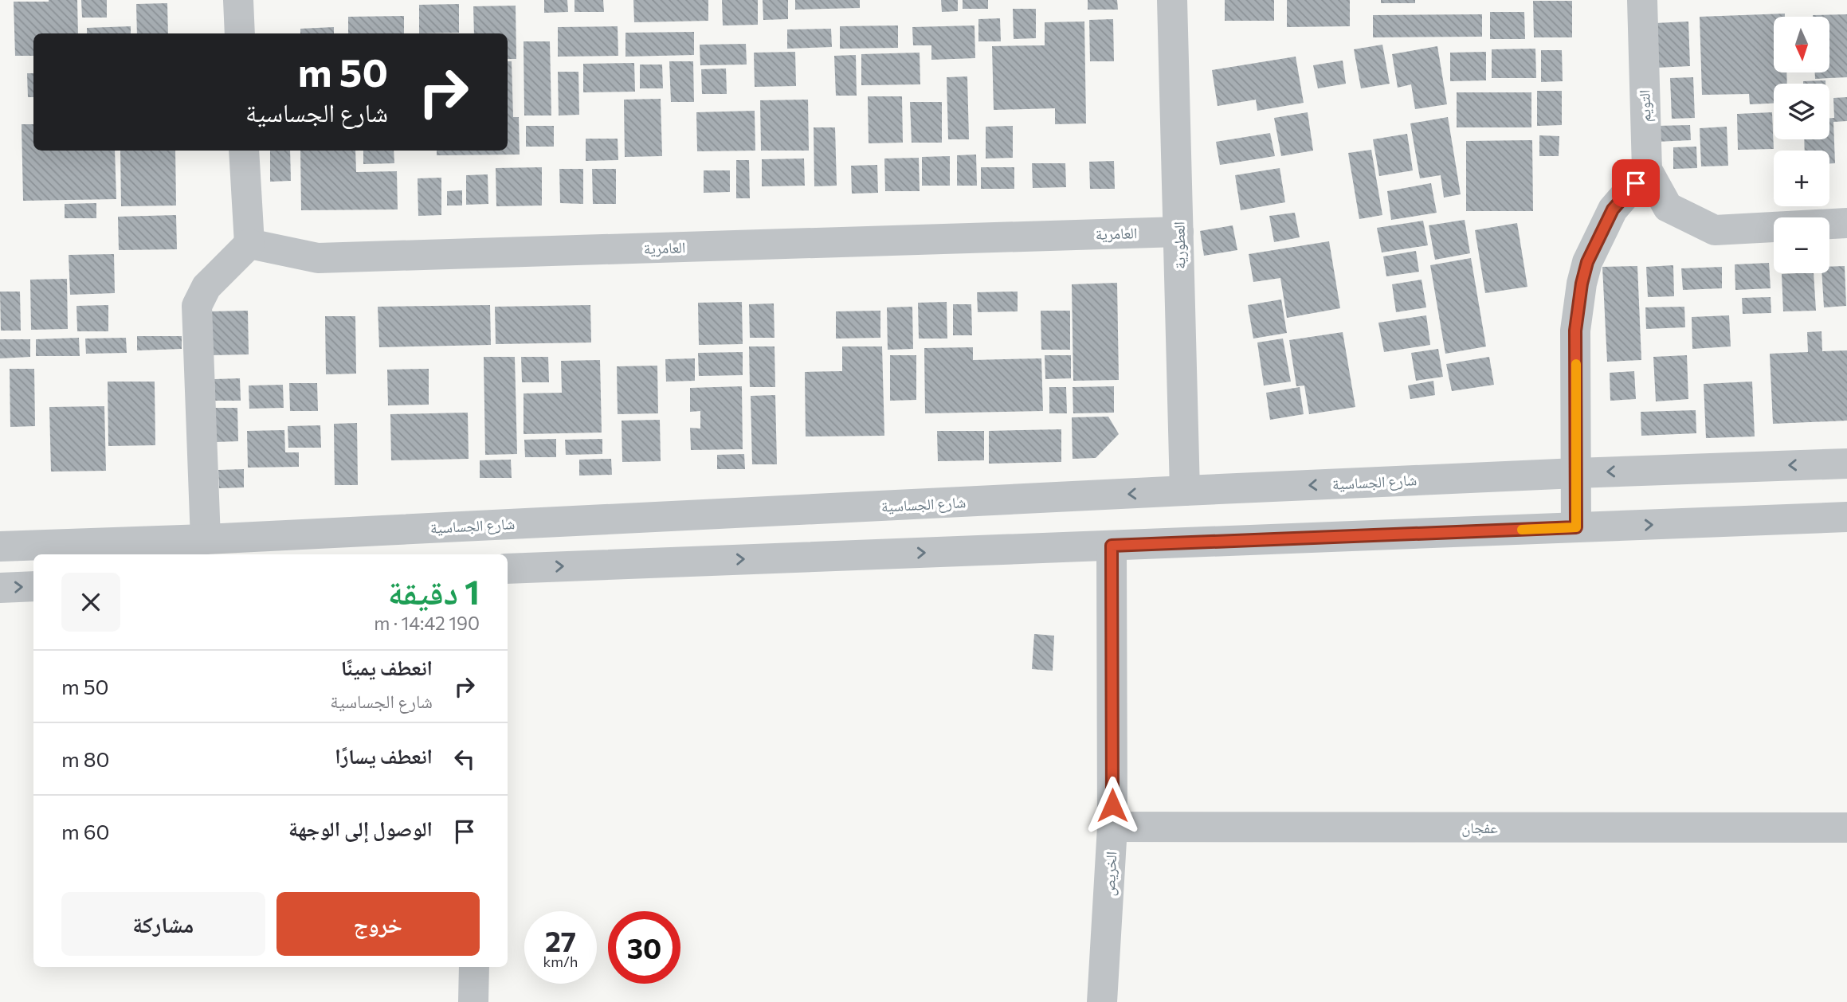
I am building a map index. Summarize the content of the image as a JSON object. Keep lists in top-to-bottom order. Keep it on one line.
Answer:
{"streets":{"street":["التويم","العامرية","العطورية","شارع الجساسية","عفجان","الخريص"]},"crossings":[["العامرية","العطورية"],["العطورية","شارع الجساسية"],["عفجان","الخريص"]],"north":"bottom","page":{"map_buttons":["+","−"],"turn":["50 m","شارع الجساسية"],"heading":["1 دقيقة","190 m · 14:42"],"list":[{"name":"انعطف يمينًا","note":"شارع الجساسية","value":"50 m"},{"name":"انعطف يسارًا","value":"80 m"},{"name":"الوصول إلى الوجهة","value":"60 m"}],"buttons":["خروج","مشاركة"],"speed":"27 km/h","limit":"30"}}
